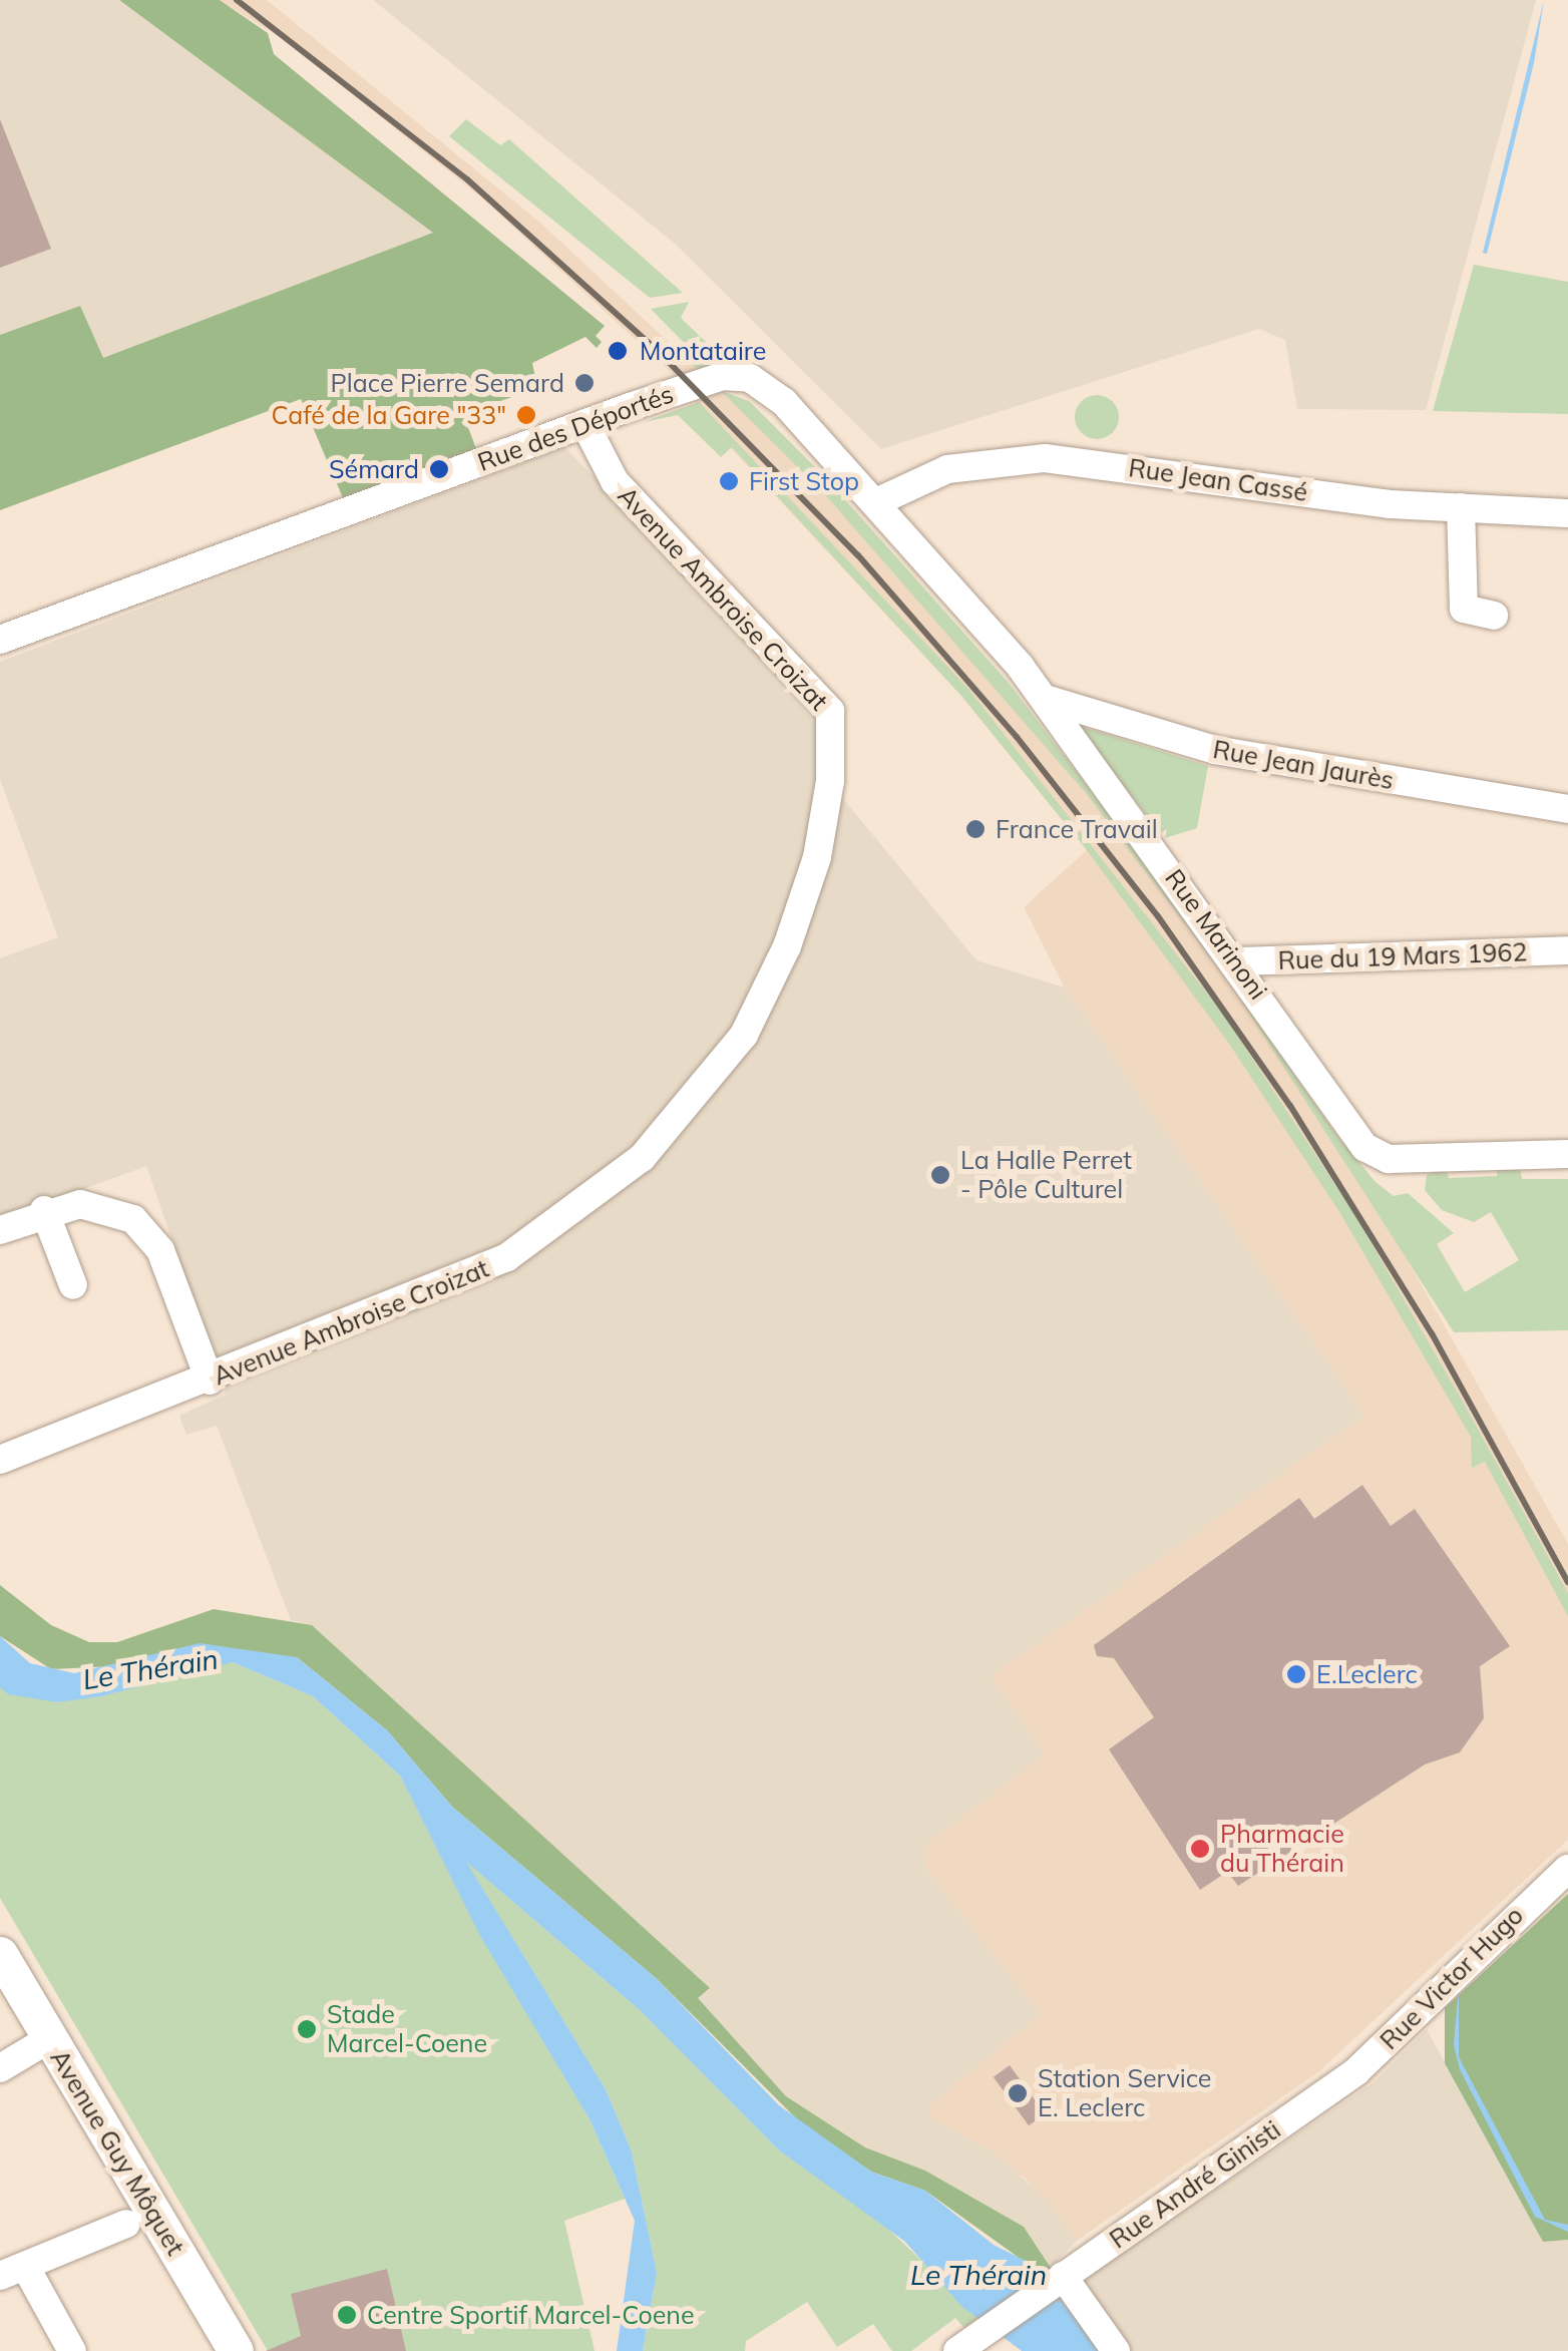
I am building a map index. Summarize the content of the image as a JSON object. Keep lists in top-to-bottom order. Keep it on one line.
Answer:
{"streets":{"main road":["Avenue Guy Môquet"],"street":["Rue des Déportés","Rue Jean Cassé","Avenue Ambroise Croizat","Rue Jean Jaurès","Rue Marinoni","Rue du 19 Mars 1962","Rue Victor Hugo","Rue André Ginisti"]},"crossings":[["Rue des Déportés","Rue Jean Cassé"],["Rue des Déportés","Avenue Ambroise Croizat"],["Rue des Déportés","Rue Jean Jaurès"],["Rue des Déportés","Rue Marinoni"],["Rue Jean Jaurès","Rue Marinoni"],["Rue Marinoni","Rue du 19 Mars 1962"],["Rue Victor Hugo","Rue André Ginisti"]],"water":["Le Thérain"],"places":["Montataire","Place Pierre Semard","Café de la Gare \"33\"","Sémard","First Stop","France Travail","La Halle Perret - Pôle Culturel","E.Leclerc","Pharmacie du Thérain","Stade Marcel-Coene","Station Service E. Leclerc","Centre Sportif Marcel-Coene"]}
